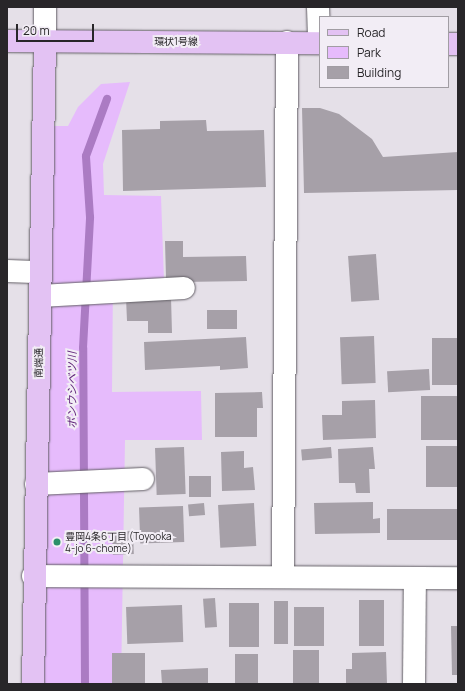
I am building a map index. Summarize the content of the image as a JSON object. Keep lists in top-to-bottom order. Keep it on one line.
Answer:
{"streets":{"main road":["環状1号線","南端通"]},"crossings":[["環状1号線","南端通"]],"water":["ポンウシベツ川"],"places":["豊岡4条6丁目 (Toyooka 4-jo 6-chome)"],"legend":["Road","Park","Building"],"scale_bar":"20 m"}
